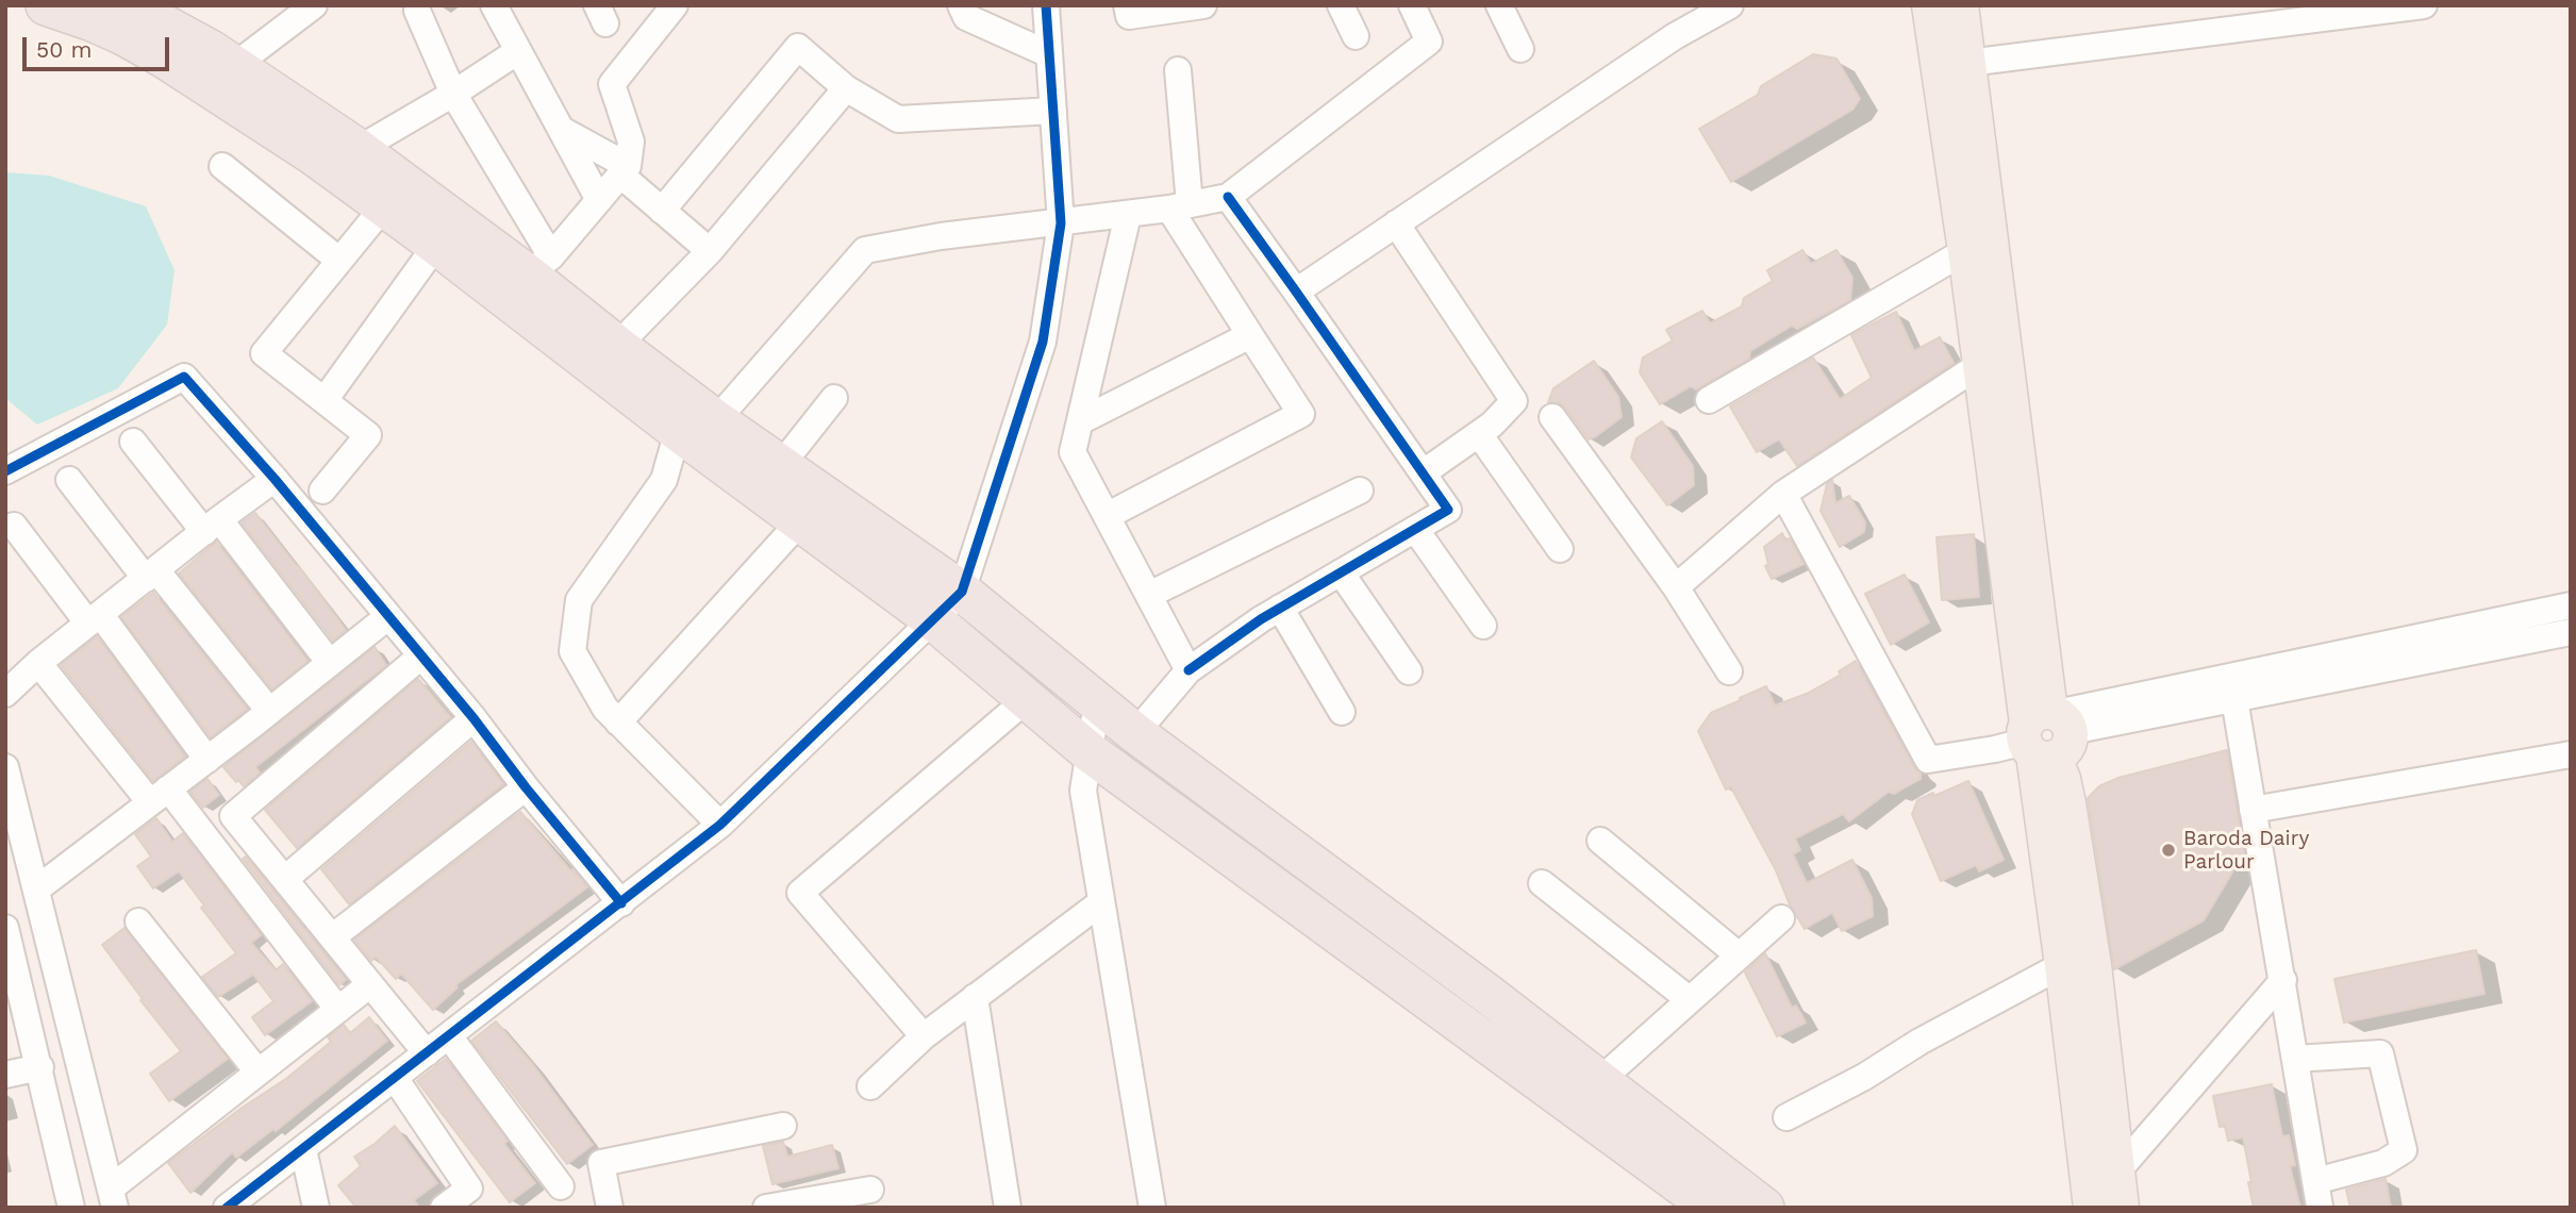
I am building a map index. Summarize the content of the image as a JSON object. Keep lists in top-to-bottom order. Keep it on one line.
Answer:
{"places":["Baroda Dairy Parlour"],"scale_bar":"50 m"}
